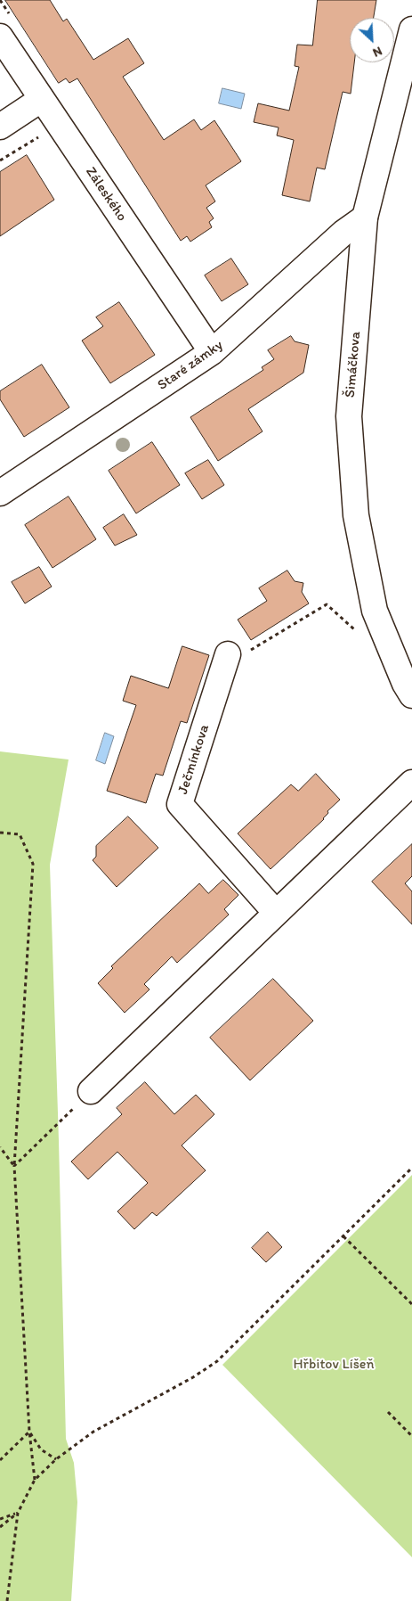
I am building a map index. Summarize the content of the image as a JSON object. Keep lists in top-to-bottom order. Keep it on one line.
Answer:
{"streets":{"street":["Záleského","Šimáčkova","Staré zámky","Ječmínkova"]},"crossings":[["Záleského","Staré zámky"],["Šimáčkova","Staré zámky"]],"parks":["Hřbitov Líšeň"],"north":"bottom right"}
